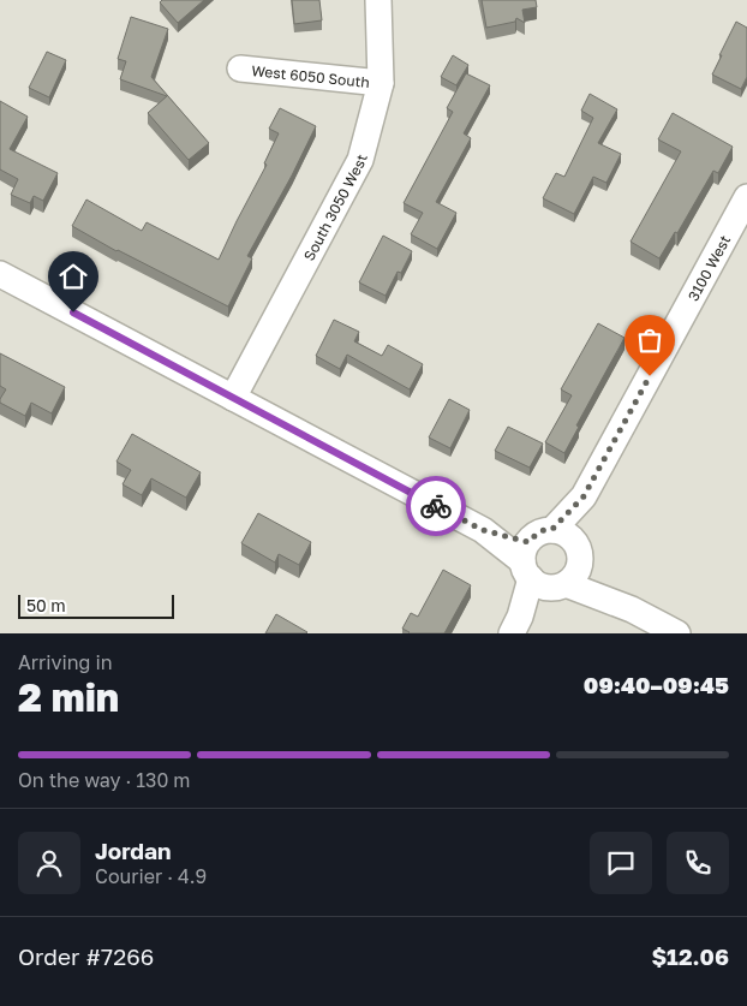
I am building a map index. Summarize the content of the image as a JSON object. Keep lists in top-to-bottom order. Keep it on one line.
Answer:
{"streets":{"street":["West 6050 South","South 3050 West","3100 West"]},"crossings":[["West 6050 South","South 3050 West"]],"scale_bar":"50 m","page":{"scale":"50 m","heading":["2 min","Arriving in","09:40–09:45"],"panel":["Jordan","Courier · 4.9","Order #7266","$12.06"],"bar":"On the way · 130 m"}}
